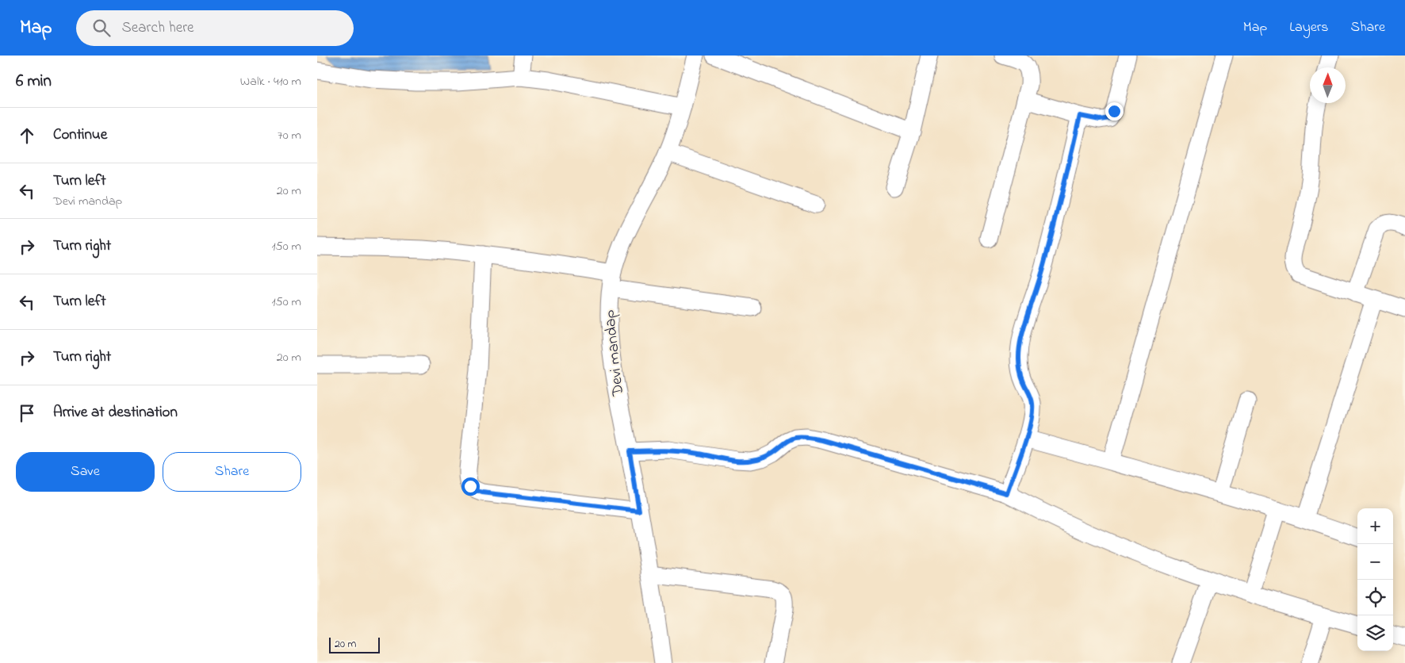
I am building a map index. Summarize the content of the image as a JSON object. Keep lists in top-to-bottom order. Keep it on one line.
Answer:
{"streets":{"street":["Devi mandap"]},"scale_bar":"20 m","north":"top","page":{"header":"Map","search":"Search here","nav":["Map","Layers","Share"],"heading":["6 min","Walk · 410 m"],"list":[["Continue","70 m"],["Turn left","Devi mandap","20 m"],["Turn right","150 m"],["Turn left","150 m"],["Turn right","20 m"],"Arrive at destination"],"buttons":["Save","Share"],"map_buttons":["+","−"],"scale":"20 m"}}
